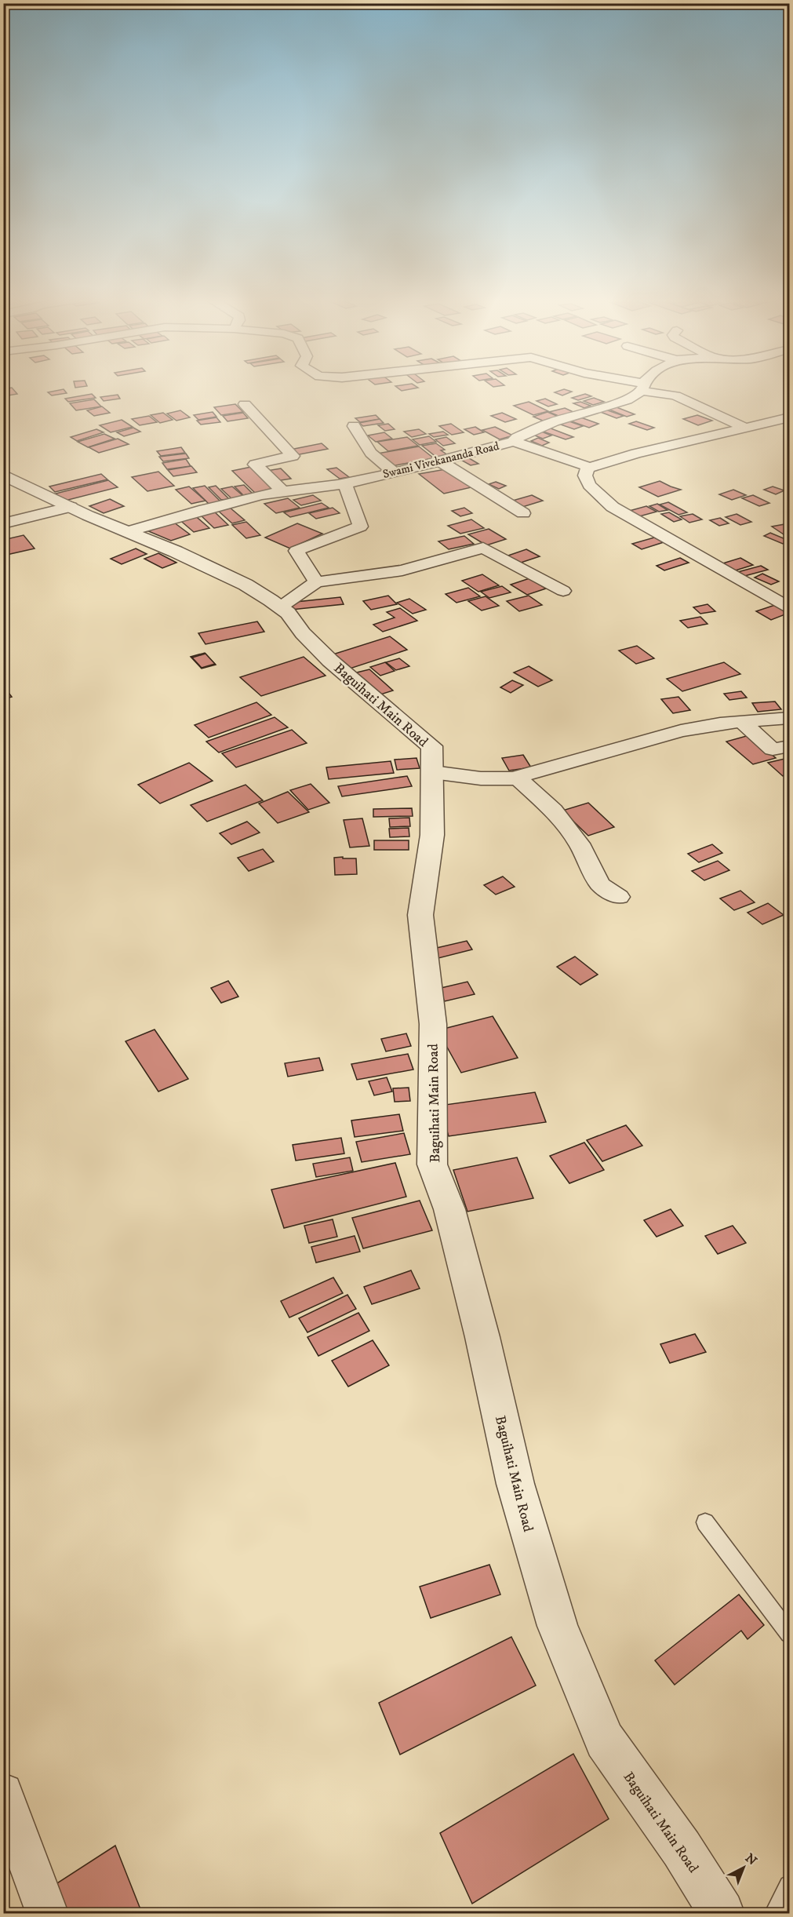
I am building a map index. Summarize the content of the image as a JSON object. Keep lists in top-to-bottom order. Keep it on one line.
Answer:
{"streets":{"street":["Swami Vivekananda Road","Baguihati Main Road"]},"crossings":[["Swami Vivekananda Road","Baguihati Main Road"]],"north":"top right"}
